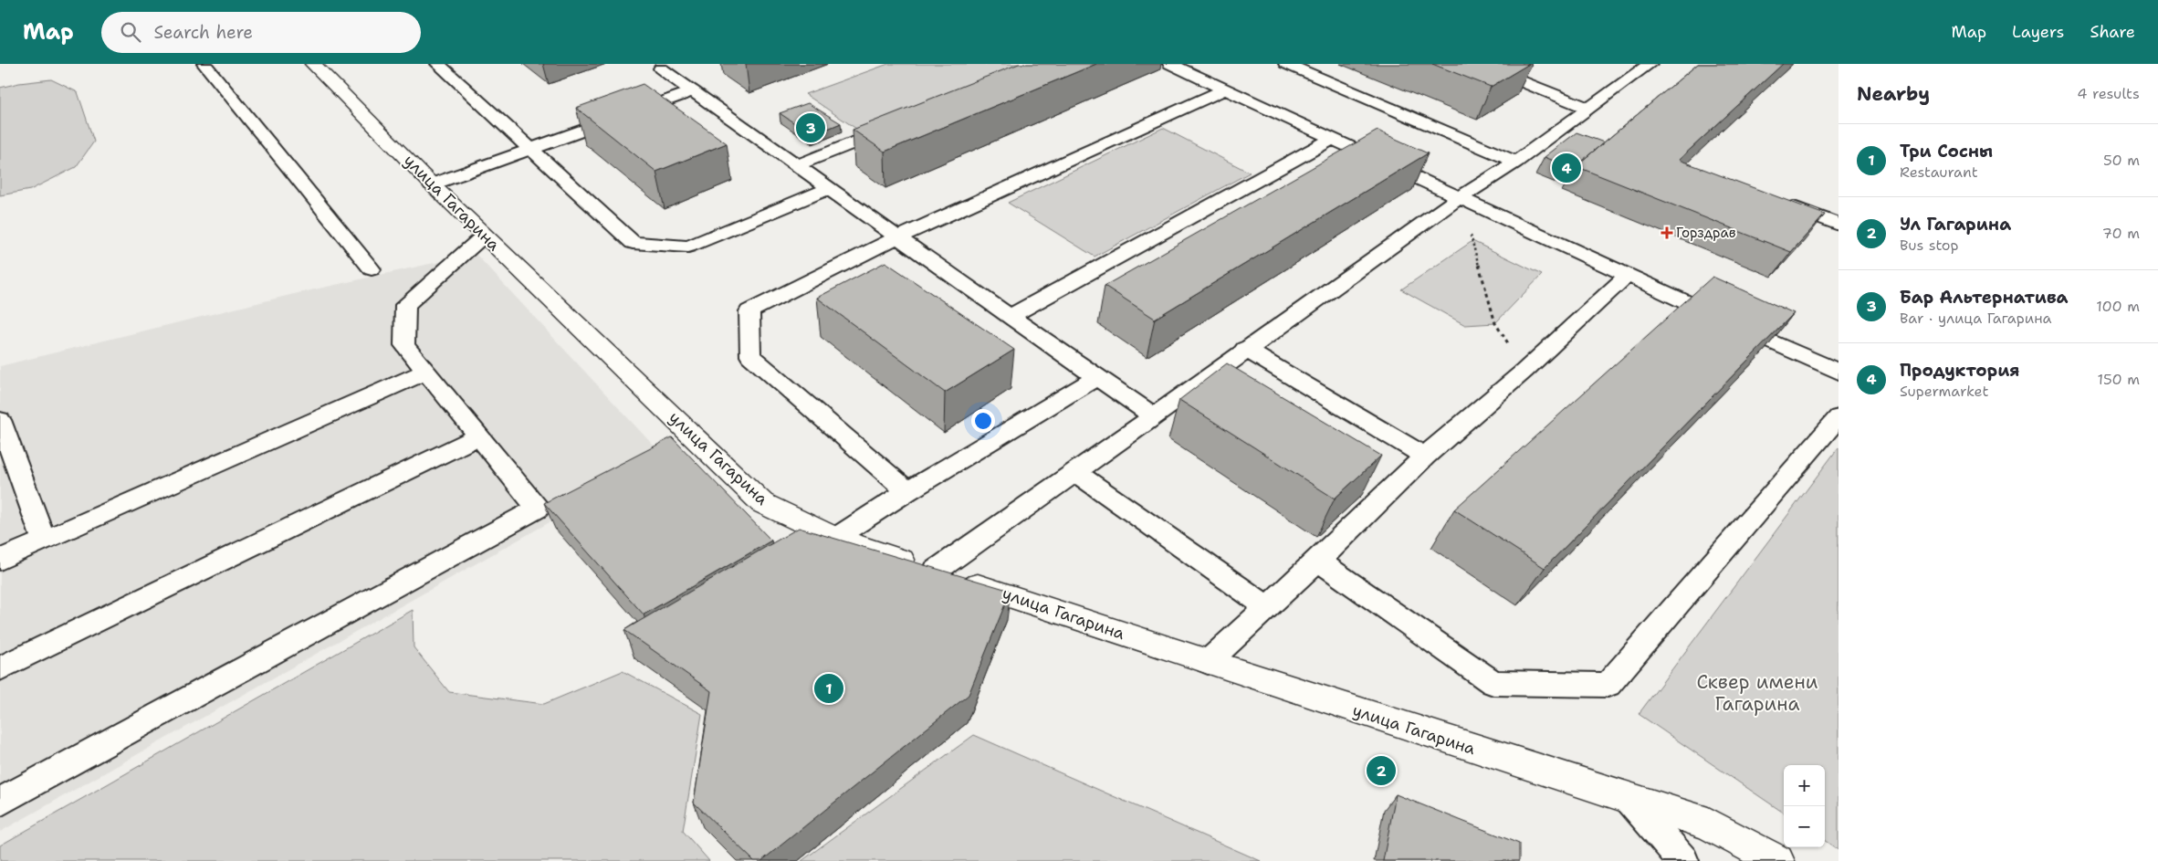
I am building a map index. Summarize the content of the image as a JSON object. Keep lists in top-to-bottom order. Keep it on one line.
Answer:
{"streets":{"street":["улица Гагарина"]},"parks":["Сквер имени Гагарина"],"places":{"health":["Горздрав"]},"page":{"header":"Map","search":"Search here","nav":["Map","Layers","Share"],"heading":["Nearby","4 results"],"pins":["3","4","1","2"],"list":[{"mark":"1","name":"Три Сосны","note":"Restaurant","value":"50 m"},{"mark":"2","name":"Ул Гагарина","note":"Bus stop","value":"70 m"},{"mark":"3","name":"Бар Альтернатива","note":"Bar · улица Гагарина","value":"100 m"},{"mark":"4","name":"Продуктория","note":"Supermarket","value":"150 m"}],"map_buttons":["+","−"]}}
